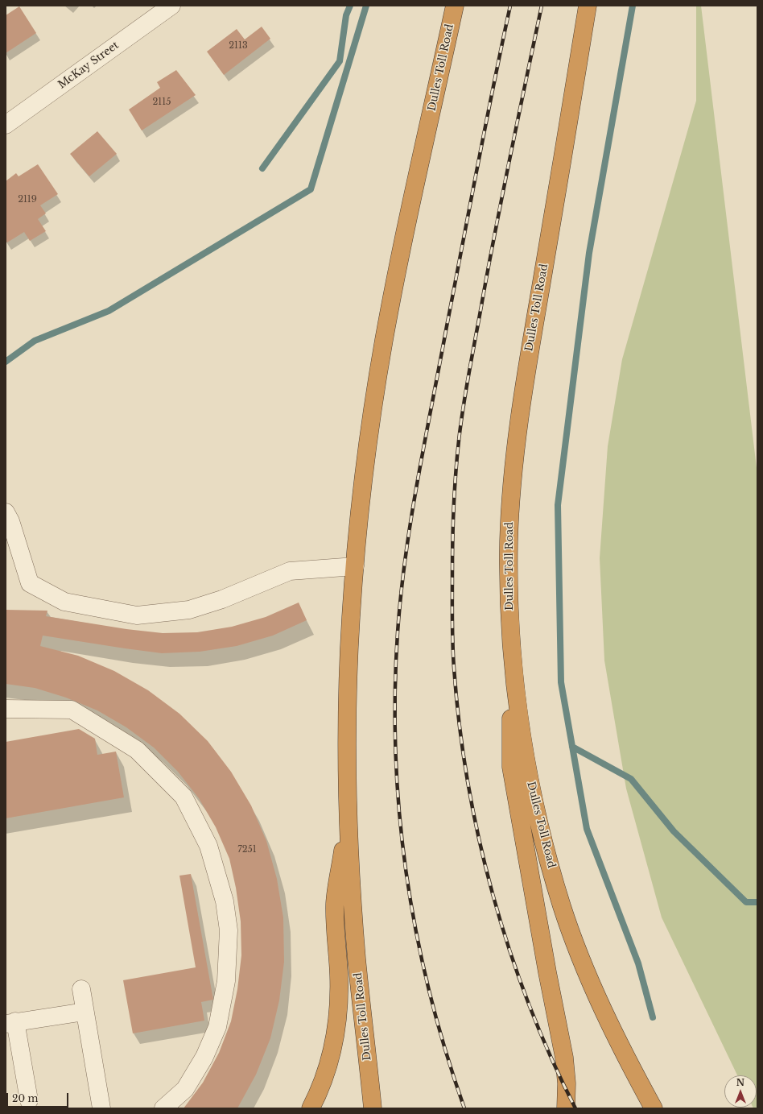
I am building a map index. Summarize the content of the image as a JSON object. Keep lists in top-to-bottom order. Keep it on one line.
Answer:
{"streets":{"highway":["Dulles Toll Road"],"street":["McKay Street"]},"house_numbers":["2113","2115","2119","7251"],"scale_bar":"20 m","north":"top"}
